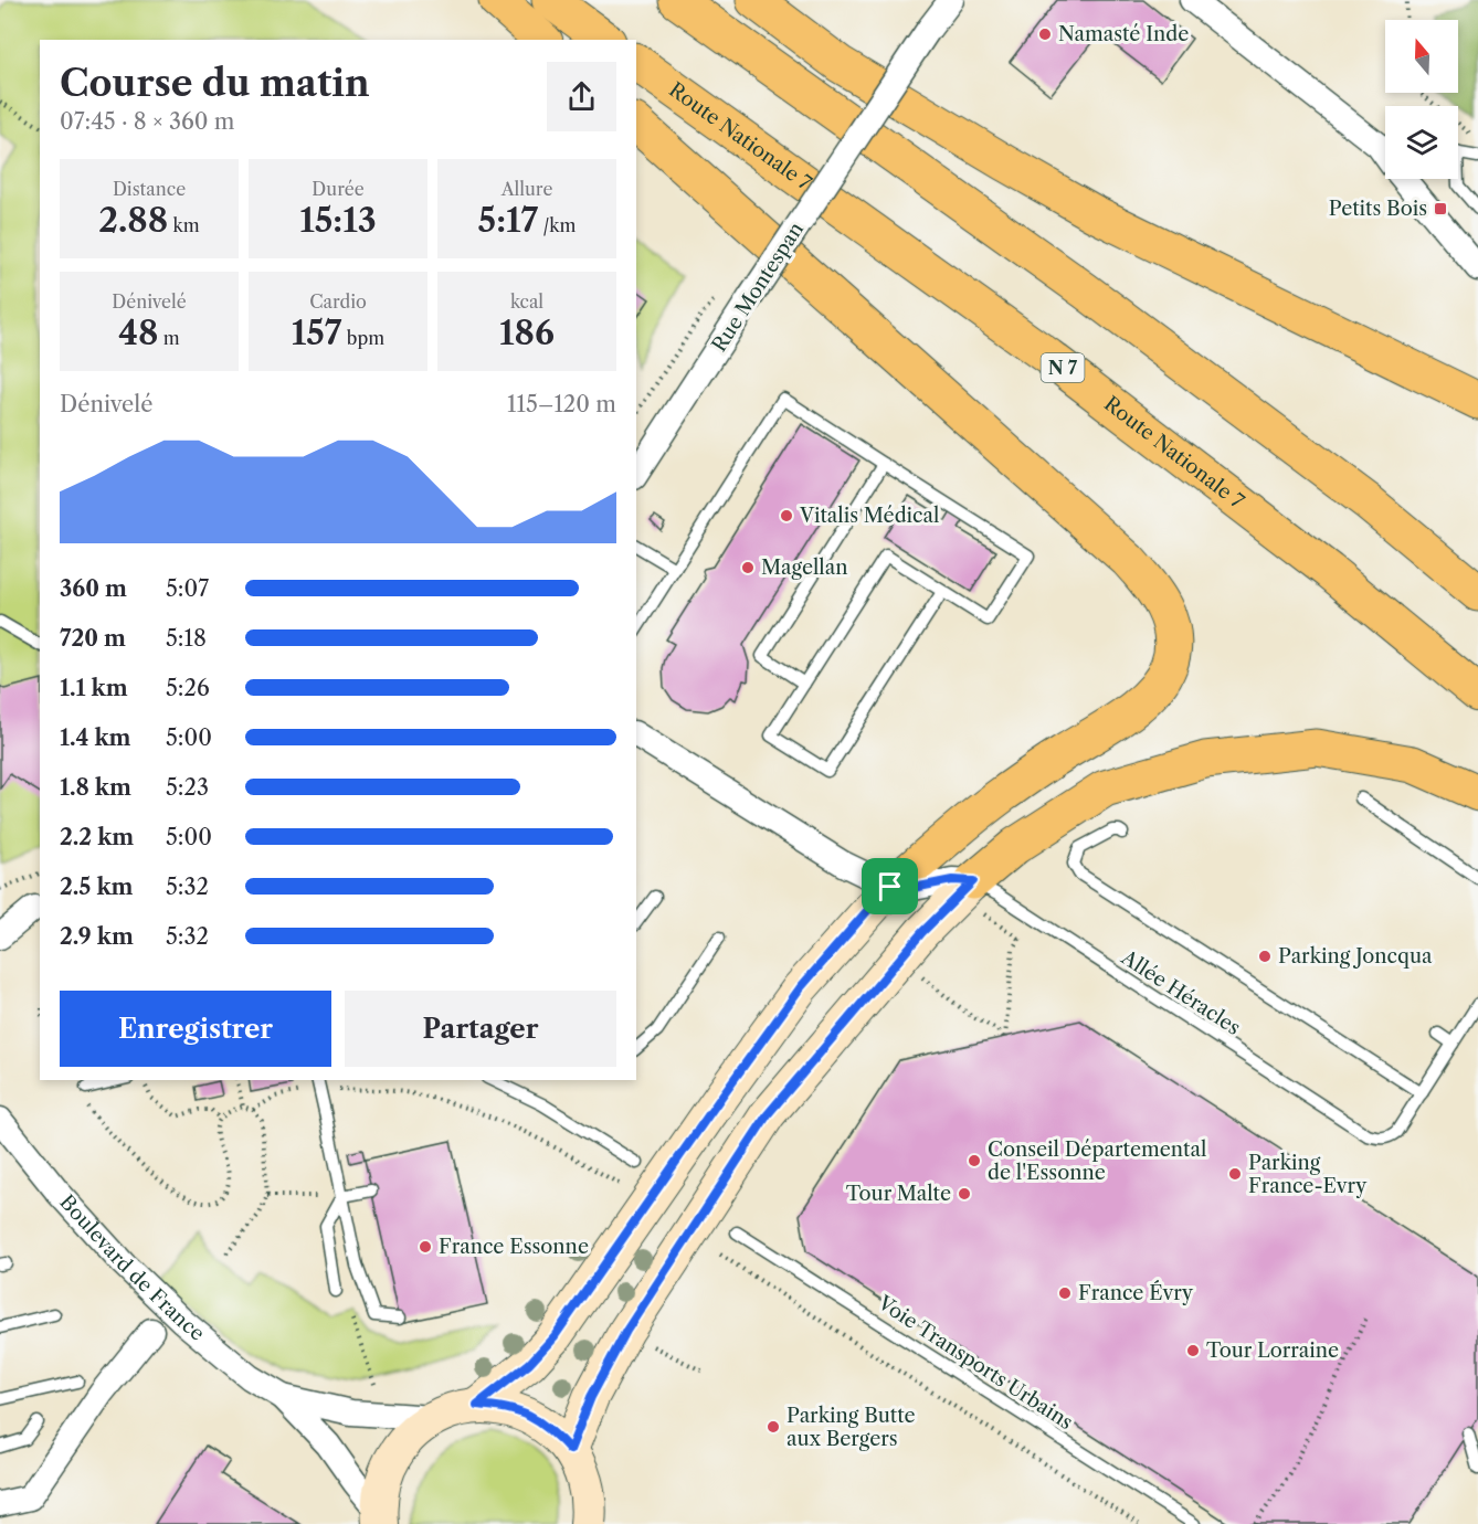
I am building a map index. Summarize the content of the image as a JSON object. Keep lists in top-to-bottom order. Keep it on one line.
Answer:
{"streets":{"main road":["Route Nationale 7","N 7"],"street":["Rue Montespan","Boulevard de France"],"lane":["Allée Héracles","Voie Transports Urbains"]},"places":{"other":["Namasté Inde","Vitalis Médical","Magellan","Parking Joncqua","Conseil Départemental de l'Essonne","Parking France-Evry","Tour Malte","France Essonne","France Évry","Tour Lorraine","Parking Butte aux Bergers"],"transit":["Petits Bois"]},"north":"top","page":{"heading":["Course du matin","07:45 · 8 × 360 m"],"stats":[["Distance","2.88 km"],["Durée","15:13"],["Allure","5:17 /km"],["Dénivelé","48 m"],["Cardio","157 bpm"],["kcal","186"]],"chart":["Dénivelé","115–120 m"],"list":[{"name":"360 m","note":"5:07"},{"name":"720 m","note":"5:18"},{"name":"1.1 km","note":"5:26"},{"name":"1.4 km","note":"5:00"},{"name":"1.8 km","note":"5:23"},{"name":"2.2 km","note":"5:00"},{"name":"2.5 km","note":"5:32"},{"name":"2.9 km","note":"5:32"}],"buttons":["Enregistrer","Partager"]}}
